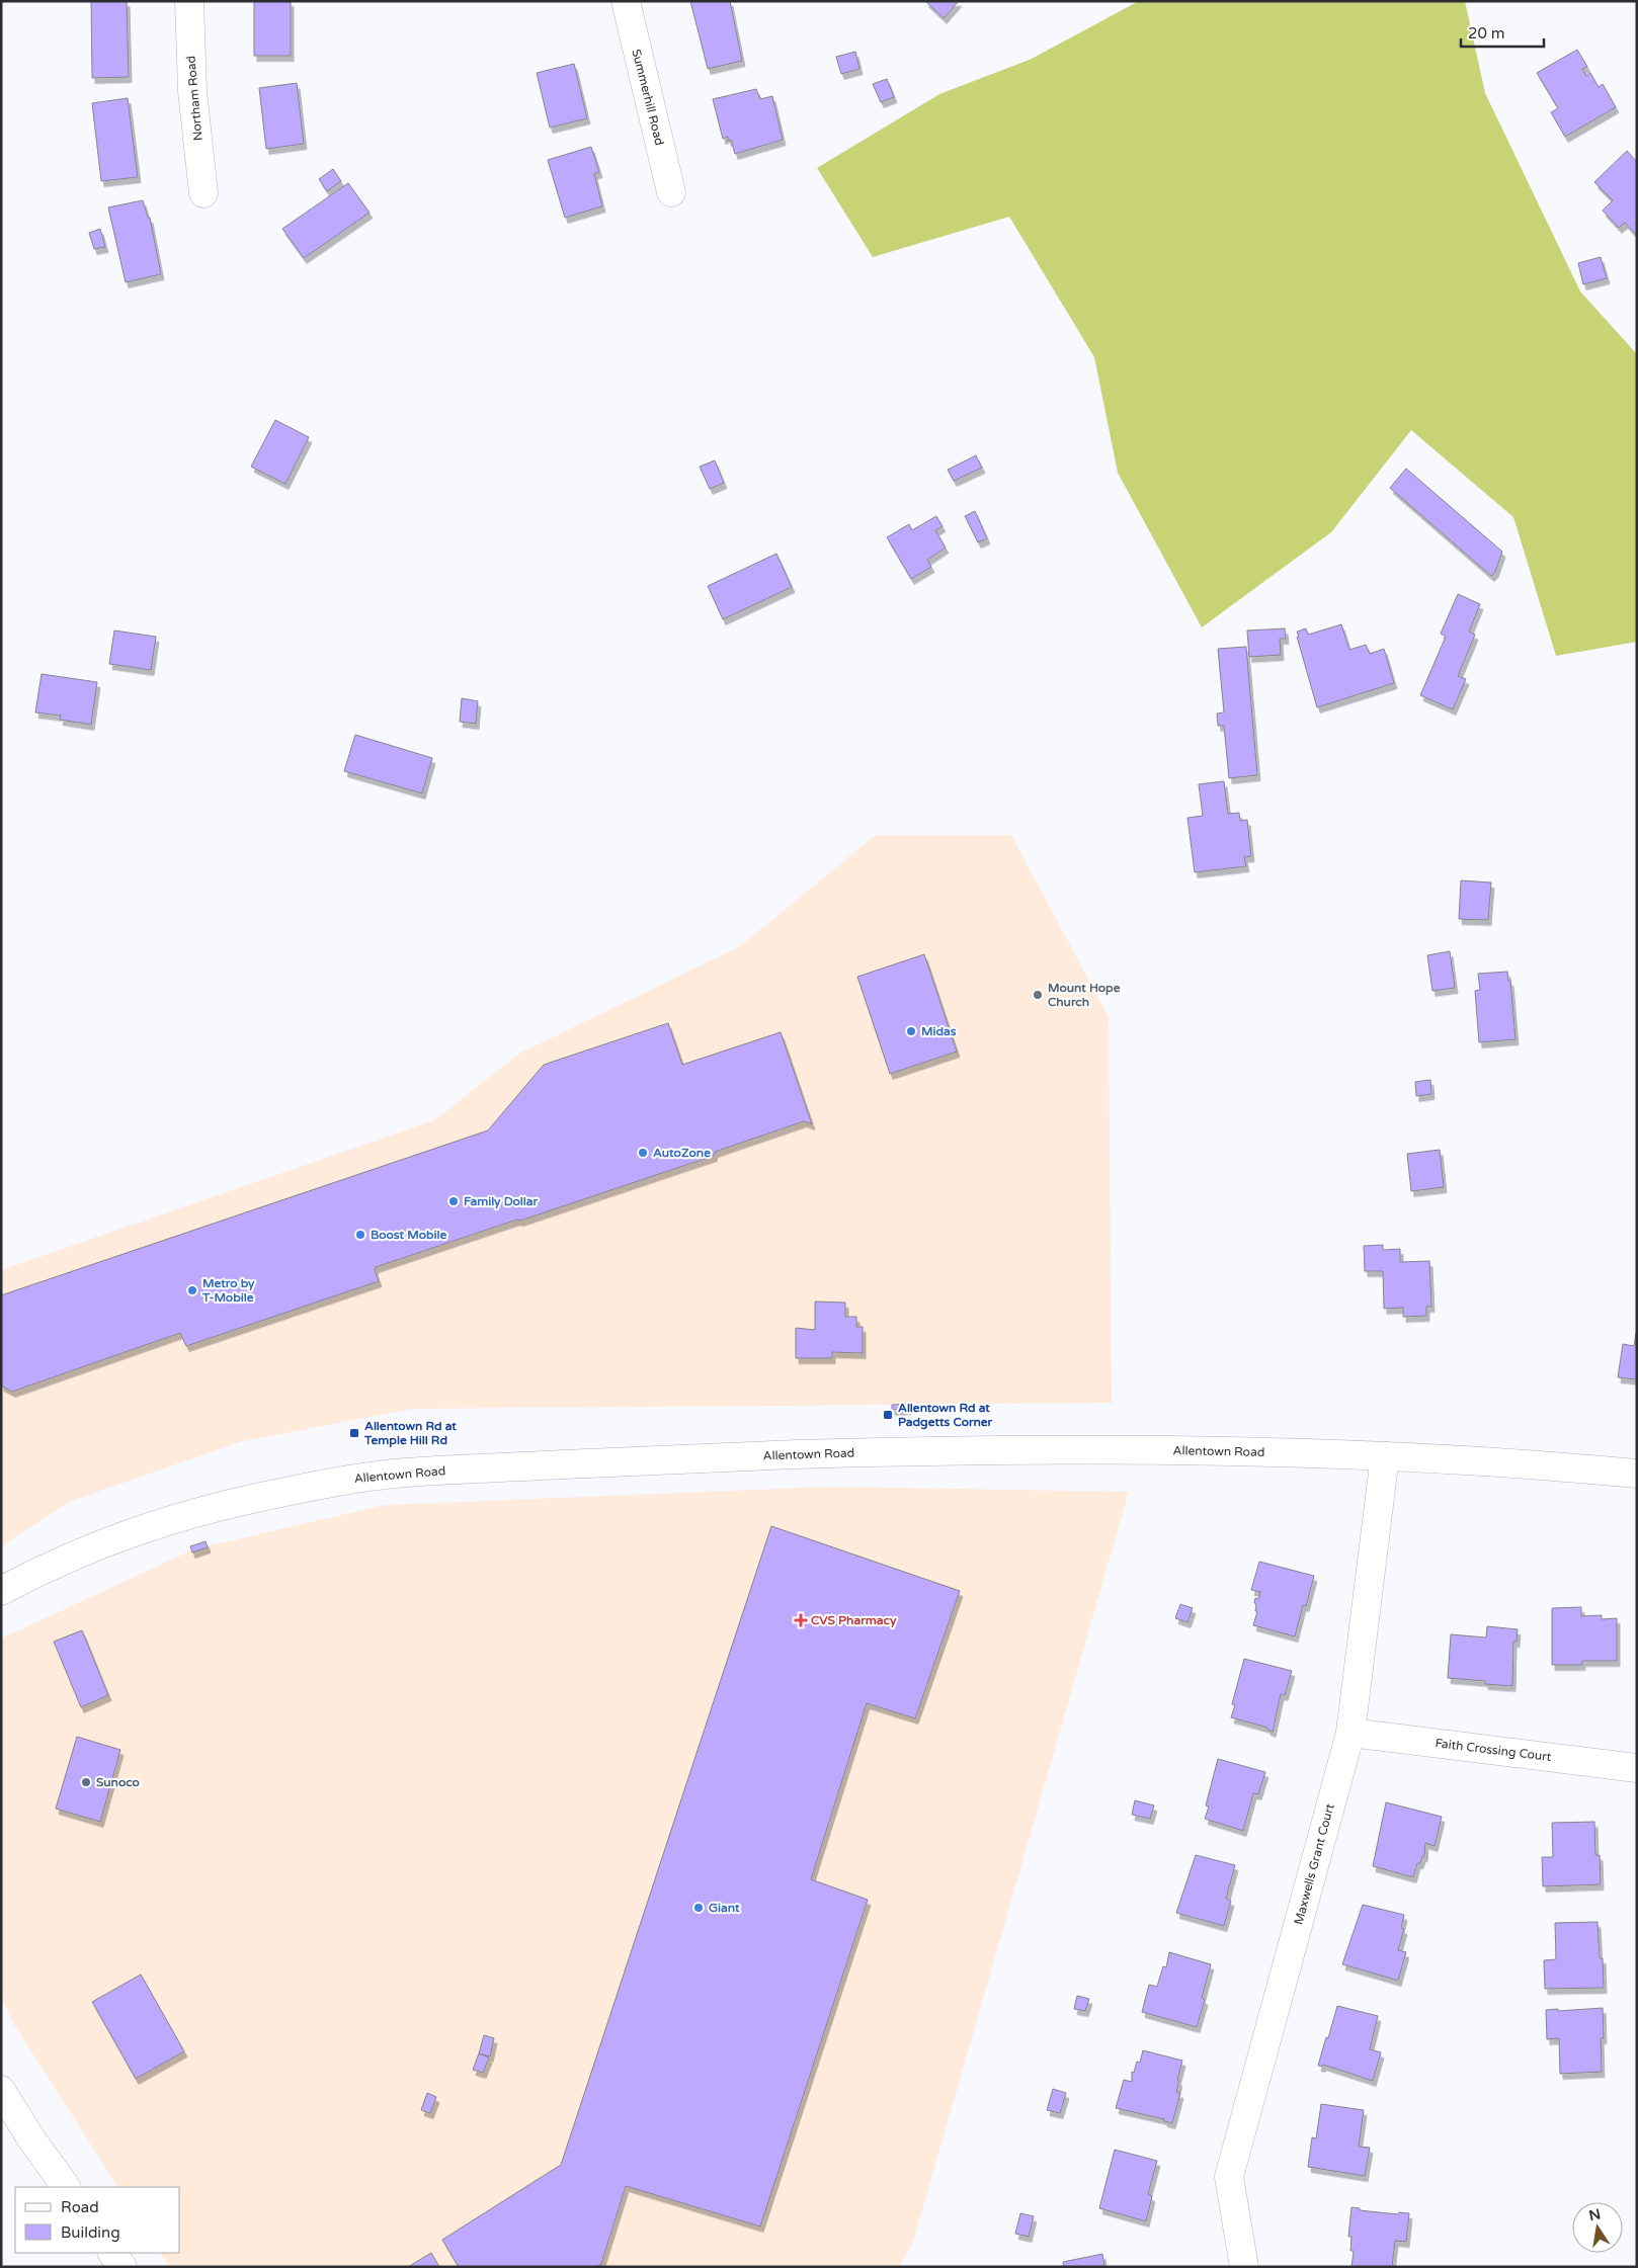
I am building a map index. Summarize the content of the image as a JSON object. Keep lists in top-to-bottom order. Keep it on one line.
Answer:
{"streets":{"main road":["Summerhill Road","Northam Road","Allentown Road","Faith Crossing Court","Maxwells Grant Court"]},"crossings":[["Allentown Road","Maxwells Grant Court"],["Faith Crossing Court","Maxwells Grant Court"]],"places":{"other":["Mount Hope Church","Midas","AutoZone","Family Dollar","Boost Mobile","Metro by T-Mobile","Sunoco","Giant"],"transit":["Allentown Rd at Padgetts Corner","Allentown Rd at Temple Hill Rd"],"health":["CVS Pharmacy"]},"legend":["Road","Building"],"scale_bar":"20 m","north":"top"}
